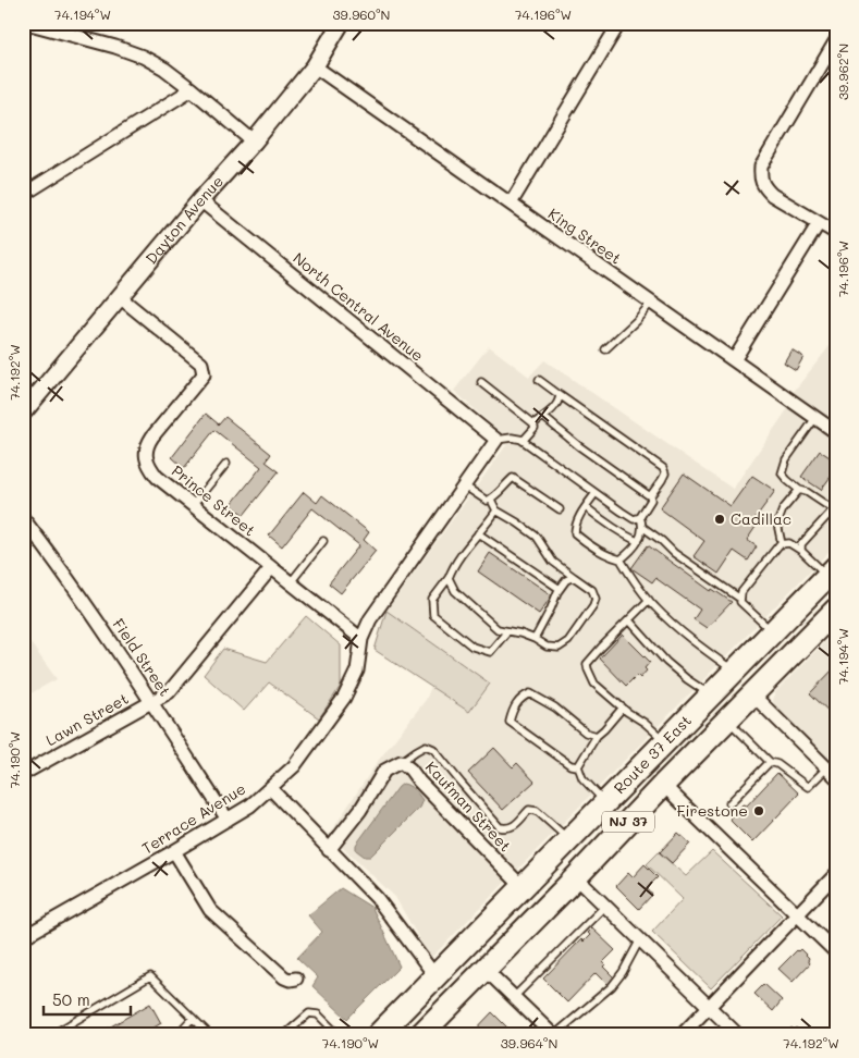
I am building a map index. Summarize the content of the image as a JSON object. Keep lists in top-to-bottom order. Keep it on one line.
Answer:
{"streets":{"highway":["Route 37 East","NJ 37"],"street":["Dayton Avenue","King Street","North Central Avenue","Prince Street","Field Street","Lawn Street","Kaufman Street","Terrace Avenue"]},"crossings":[["Dayton Avenue","King Street"],["Dayton Avenue","North Central Avenue"],["Dayton Avenue","Prince Street"],["North Central Avenue","Terrace Avenue"],["Prince Street","Lawn Street"],["Prince Street","Terrace Avenue"],["Field Street","Lawn Street"],["Field Street","Terrace Avenue"],["Route 37 East","Kaufman Street"]],"places":["Cadillac","Firestone"],"scale_bar":"50 m","coordinates":["74.194°W","39.960°N","74.196°W","39.962°N","74.192°W","74.190°W","39.964°N"]}
